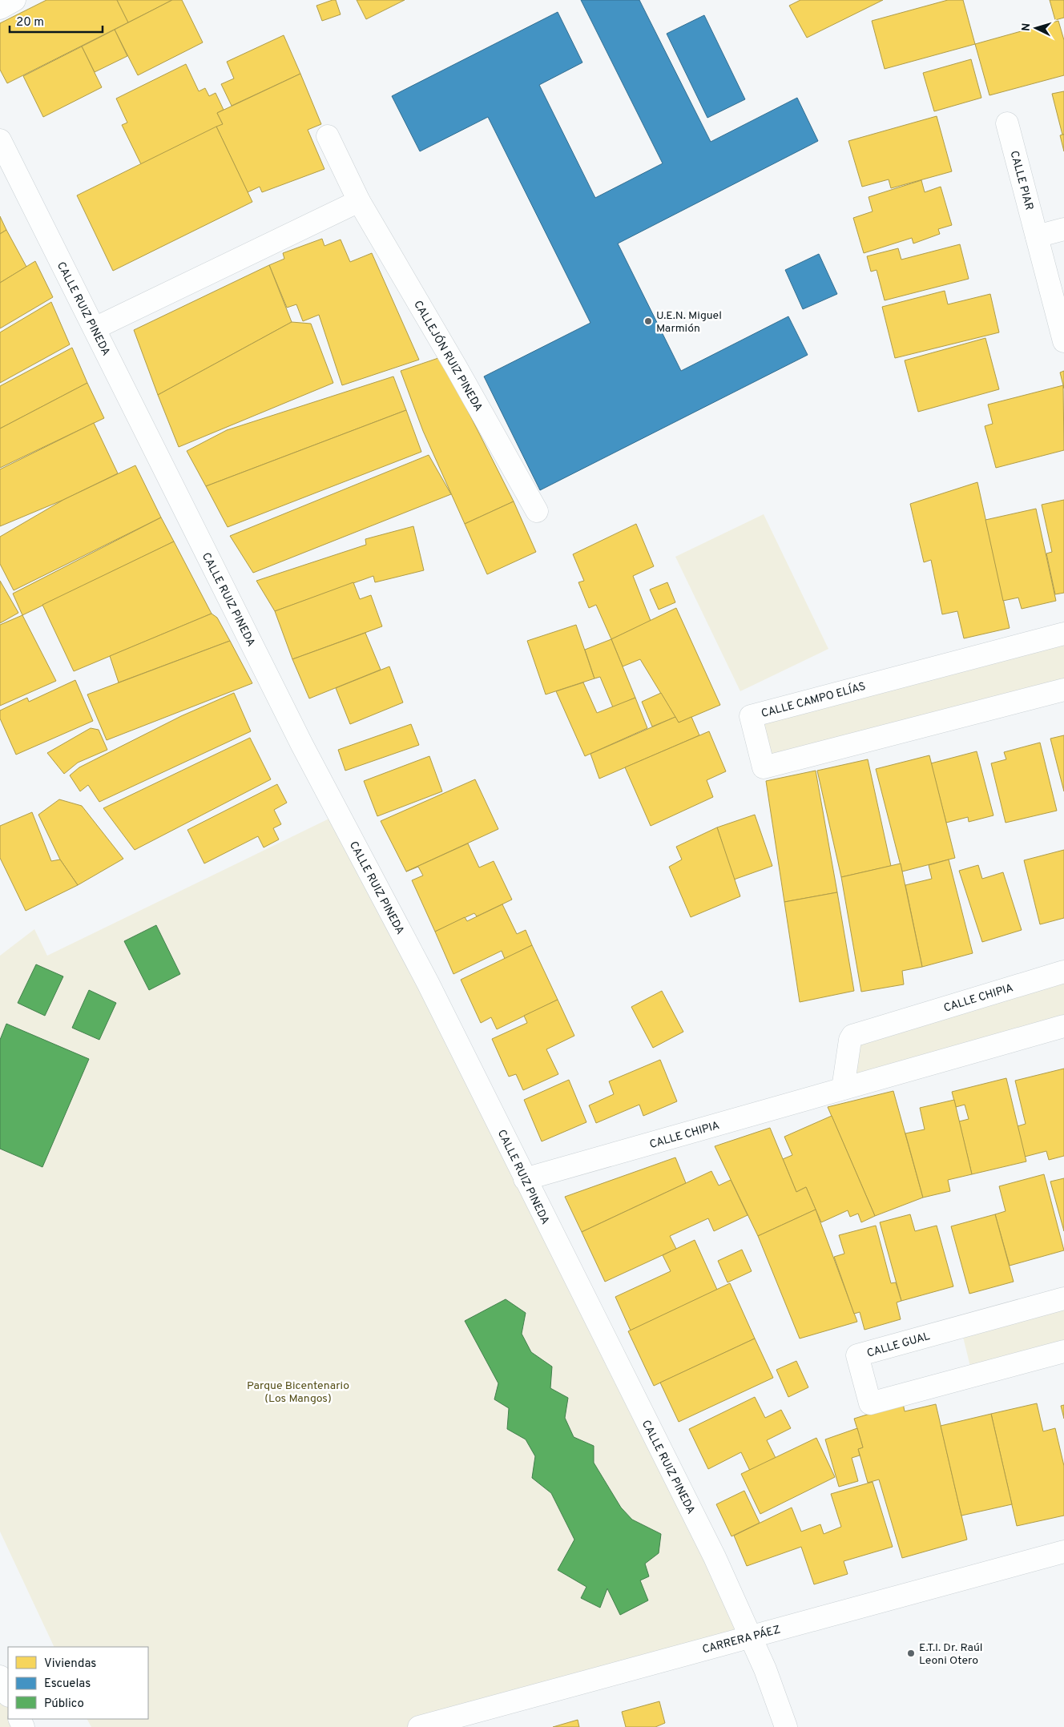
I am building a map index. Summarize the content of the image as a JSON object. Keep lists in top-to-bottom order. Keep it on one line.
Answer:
{"streets":{"street":["CALLE PIAR","CALLE RUIZ PINEDA","CALLEJÓN RUIZ PINEDA","CALLE CAMPO ELÍAS","CALLE CHIPIA","CALLE GUAL","CARRERA PÁEZ"]},"crossings":[["CALLE RUIZ PINEDA","CALLE CHIPIA"],["CALLE RUIZ PINEDA","CARRERA PÁEZ"]],"parks":["Parque Bicentenario (Los Mangos)"],"places":["U.E.N. Miguel Marmión","E.T.I. Dr. Raúl Leoni Otero"],"legend":["Viviendas","Escuelas","Público"],"scale_bar":"20 m","north":"left"}
